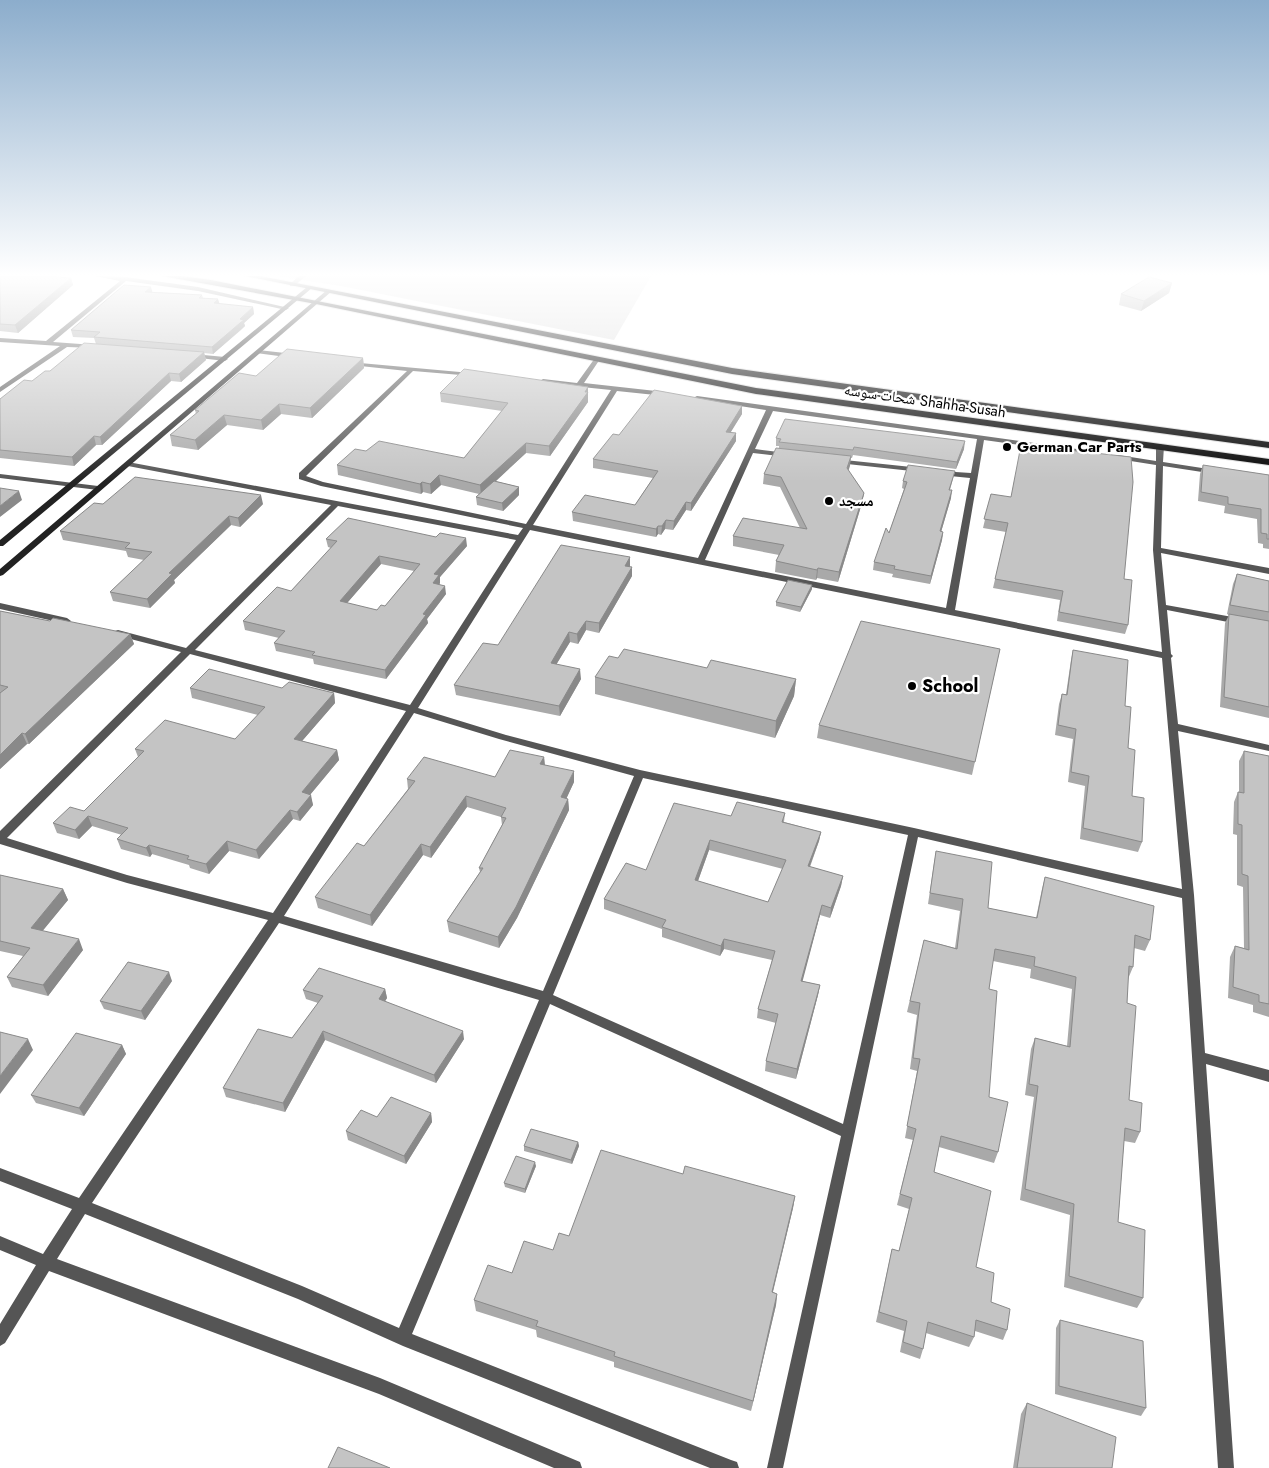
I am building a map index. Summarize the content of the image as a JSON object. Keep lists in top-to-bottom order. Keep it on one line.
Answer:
{"streets":{"main road":["شحات-سوسه Shahha-Susah"]},"places":["German Car Parts","مسجد","School"]}
